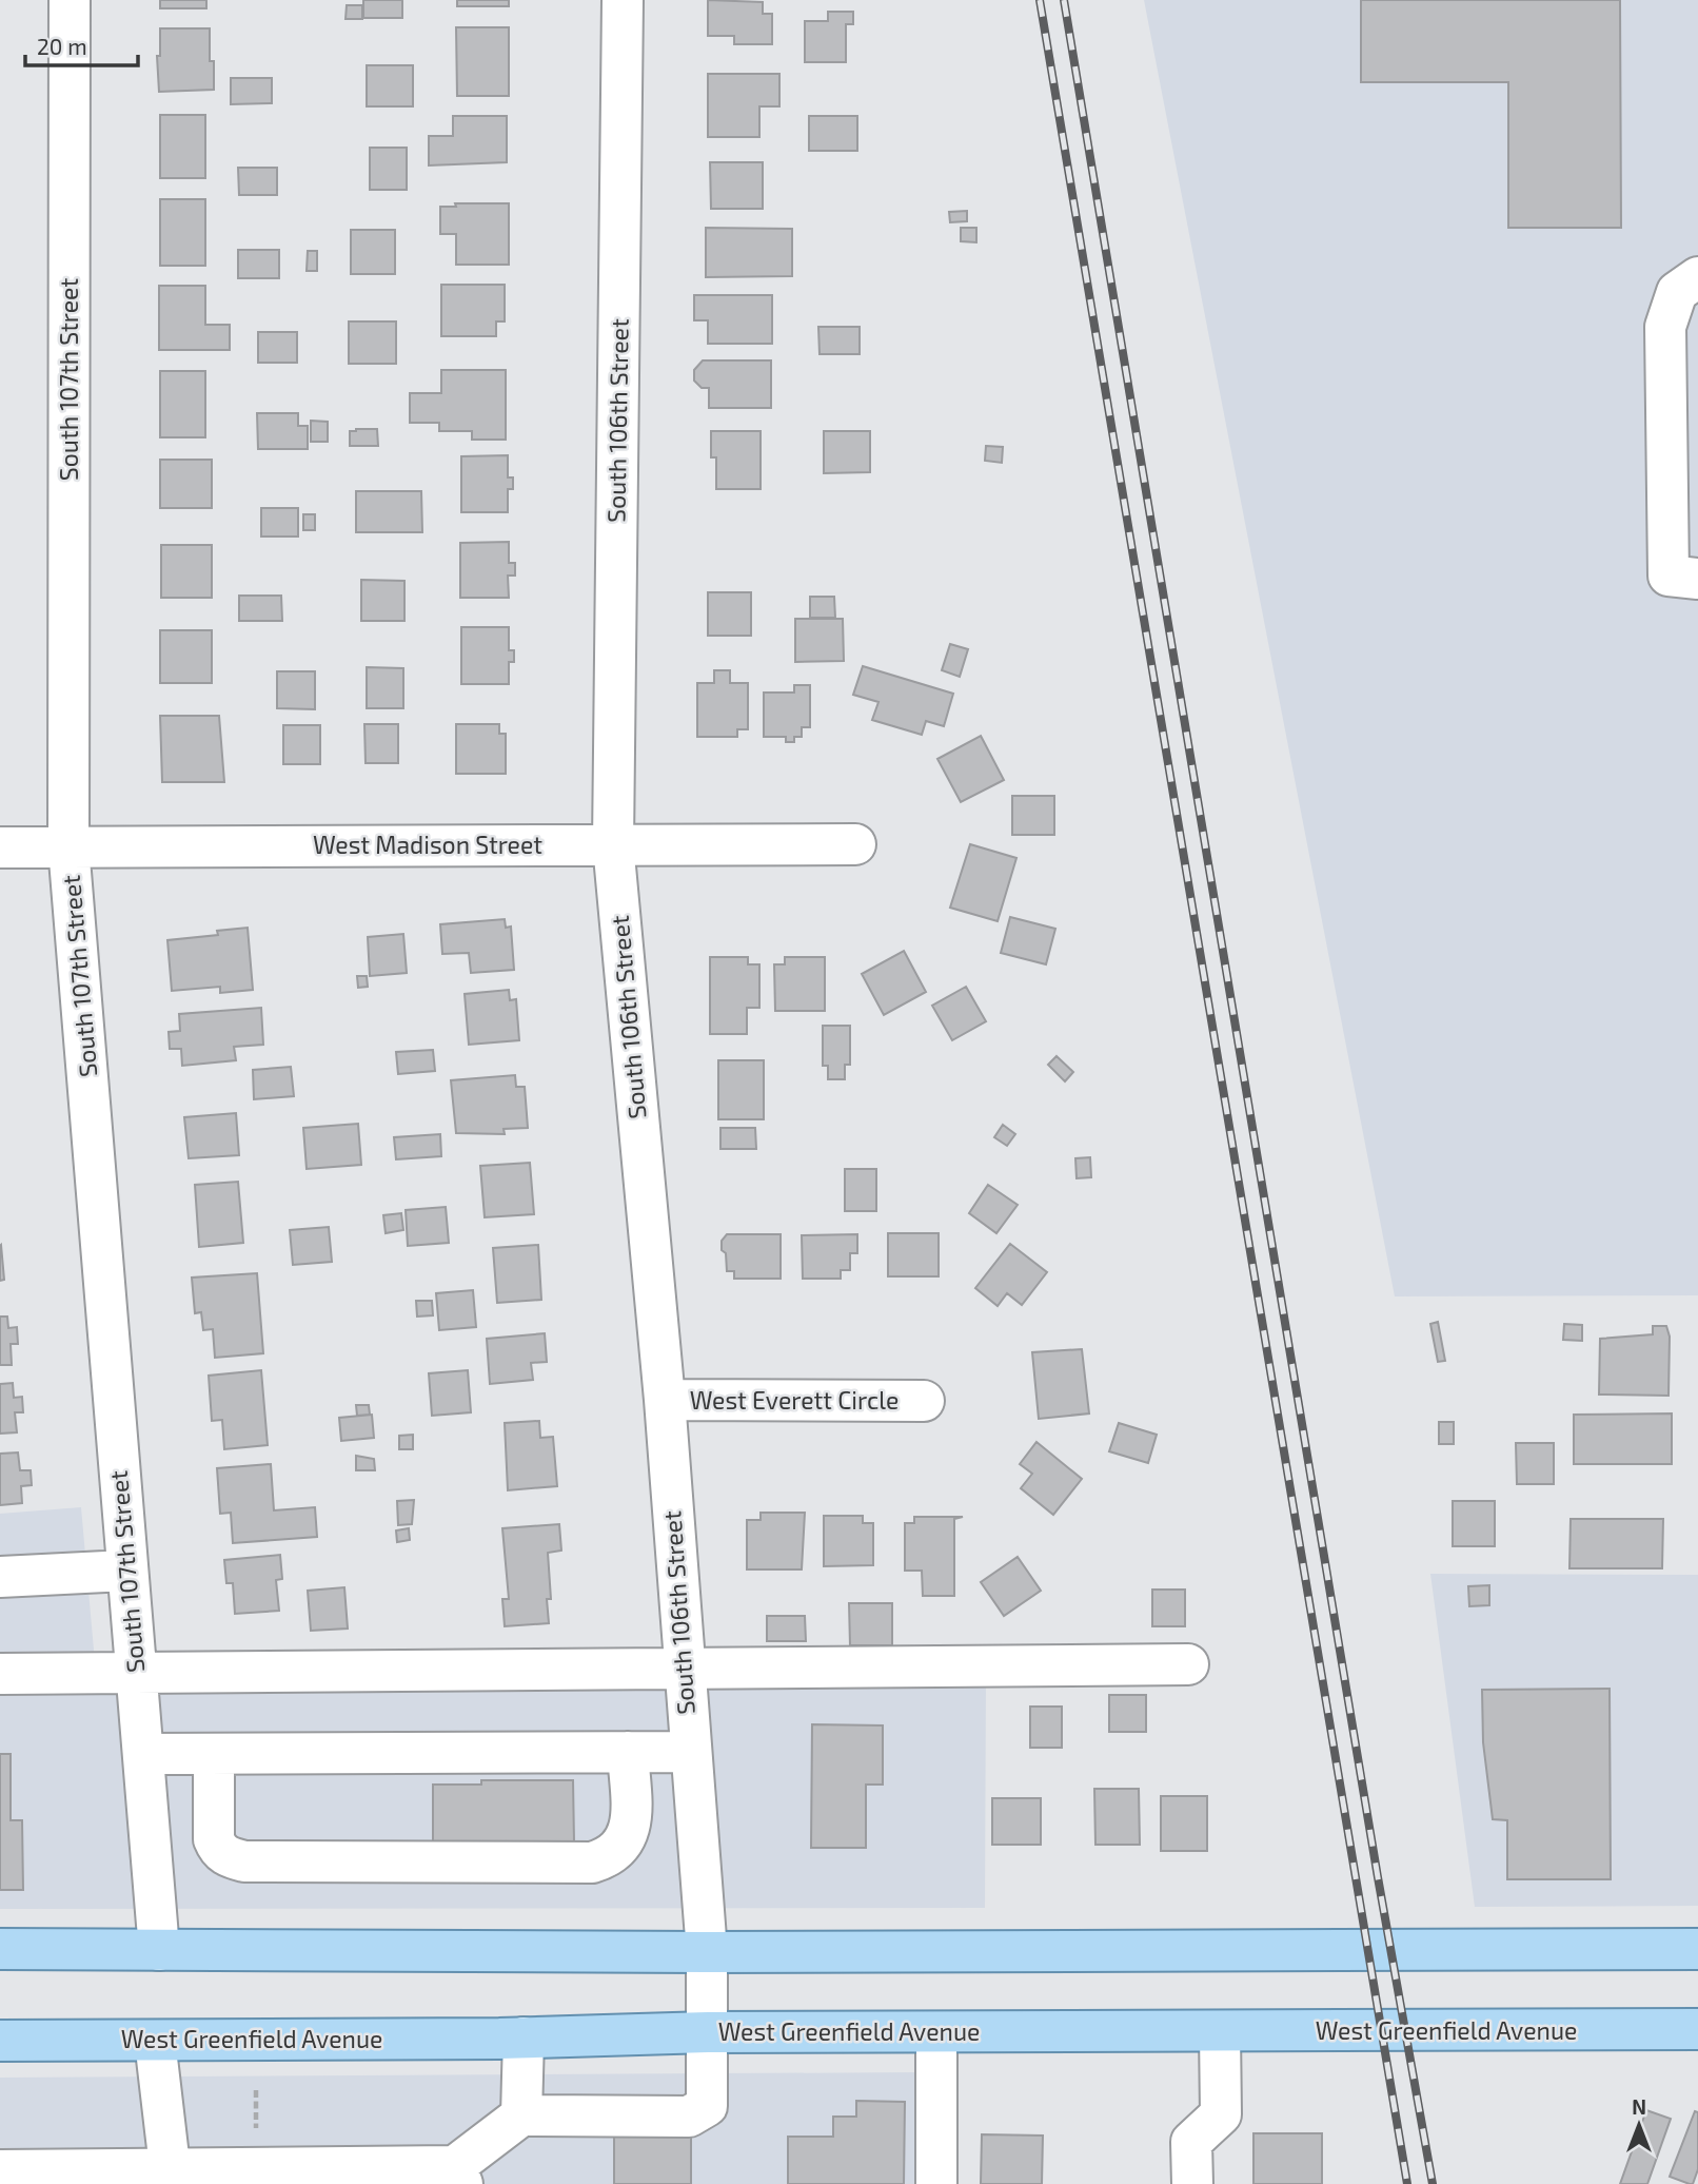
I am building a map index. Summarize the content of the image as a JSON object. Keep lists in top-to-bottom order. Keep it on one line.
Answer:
{"streets":{"main road":["West Greenfield Avenue"],"street":["South 107th Street","South 106th Street","West Madison Street","West Everett Circle"]},"crossings":[["South 107th Street","West Madison Street"],["South 106th Street","West Madison Street"],["South 106th Street","West Everett Circle"],["South 106th Street","West Greenfield Avenue"]],"scale_bar":"20 m","north":"top"}
